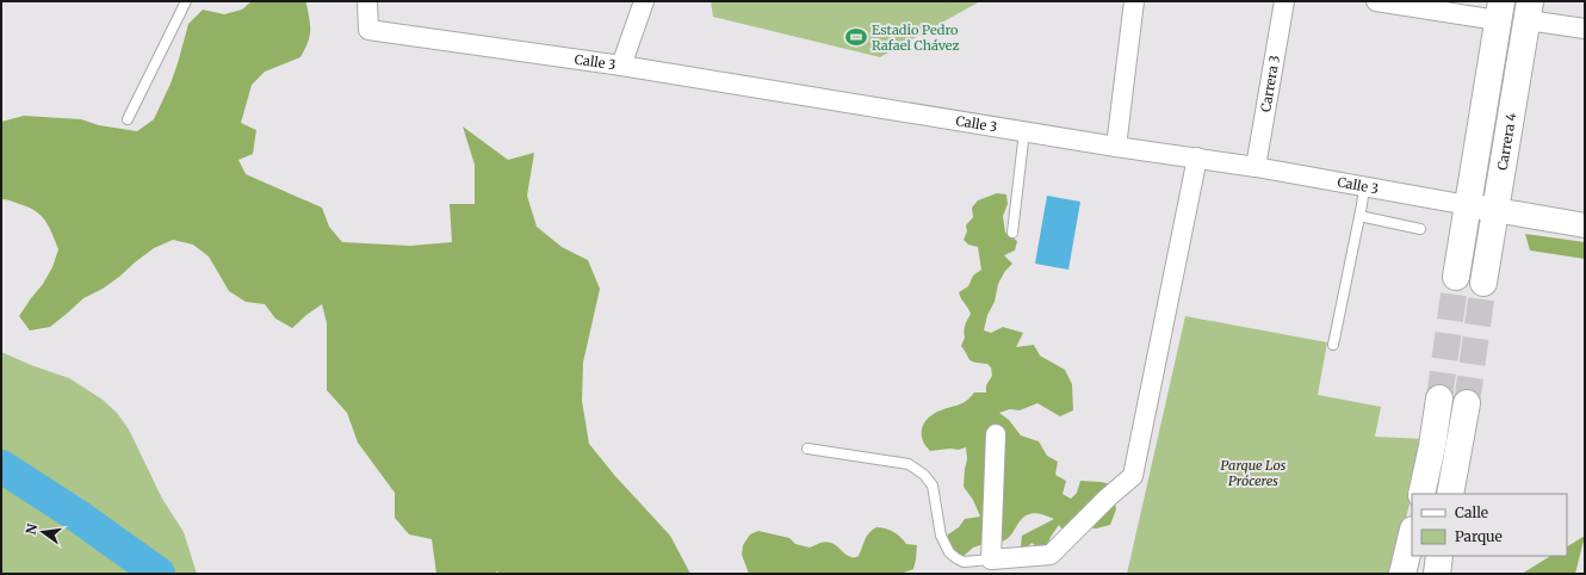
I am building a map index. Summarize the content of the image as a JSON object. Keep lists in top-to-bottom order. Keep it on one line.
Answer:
{"streets":{"highway":["Carrera 4"],"street":["Calle 3","Carrera 3"]},"crossings":[["Calle 3","Carrera 3"],["Calle 3","Carrera 4"]],"parks":["Parque Los Próceres"],"places":{"sports":["Estadio Pedro Rafael Chávez"]},"legend":["Calle","Parque"],"north":"left"}
